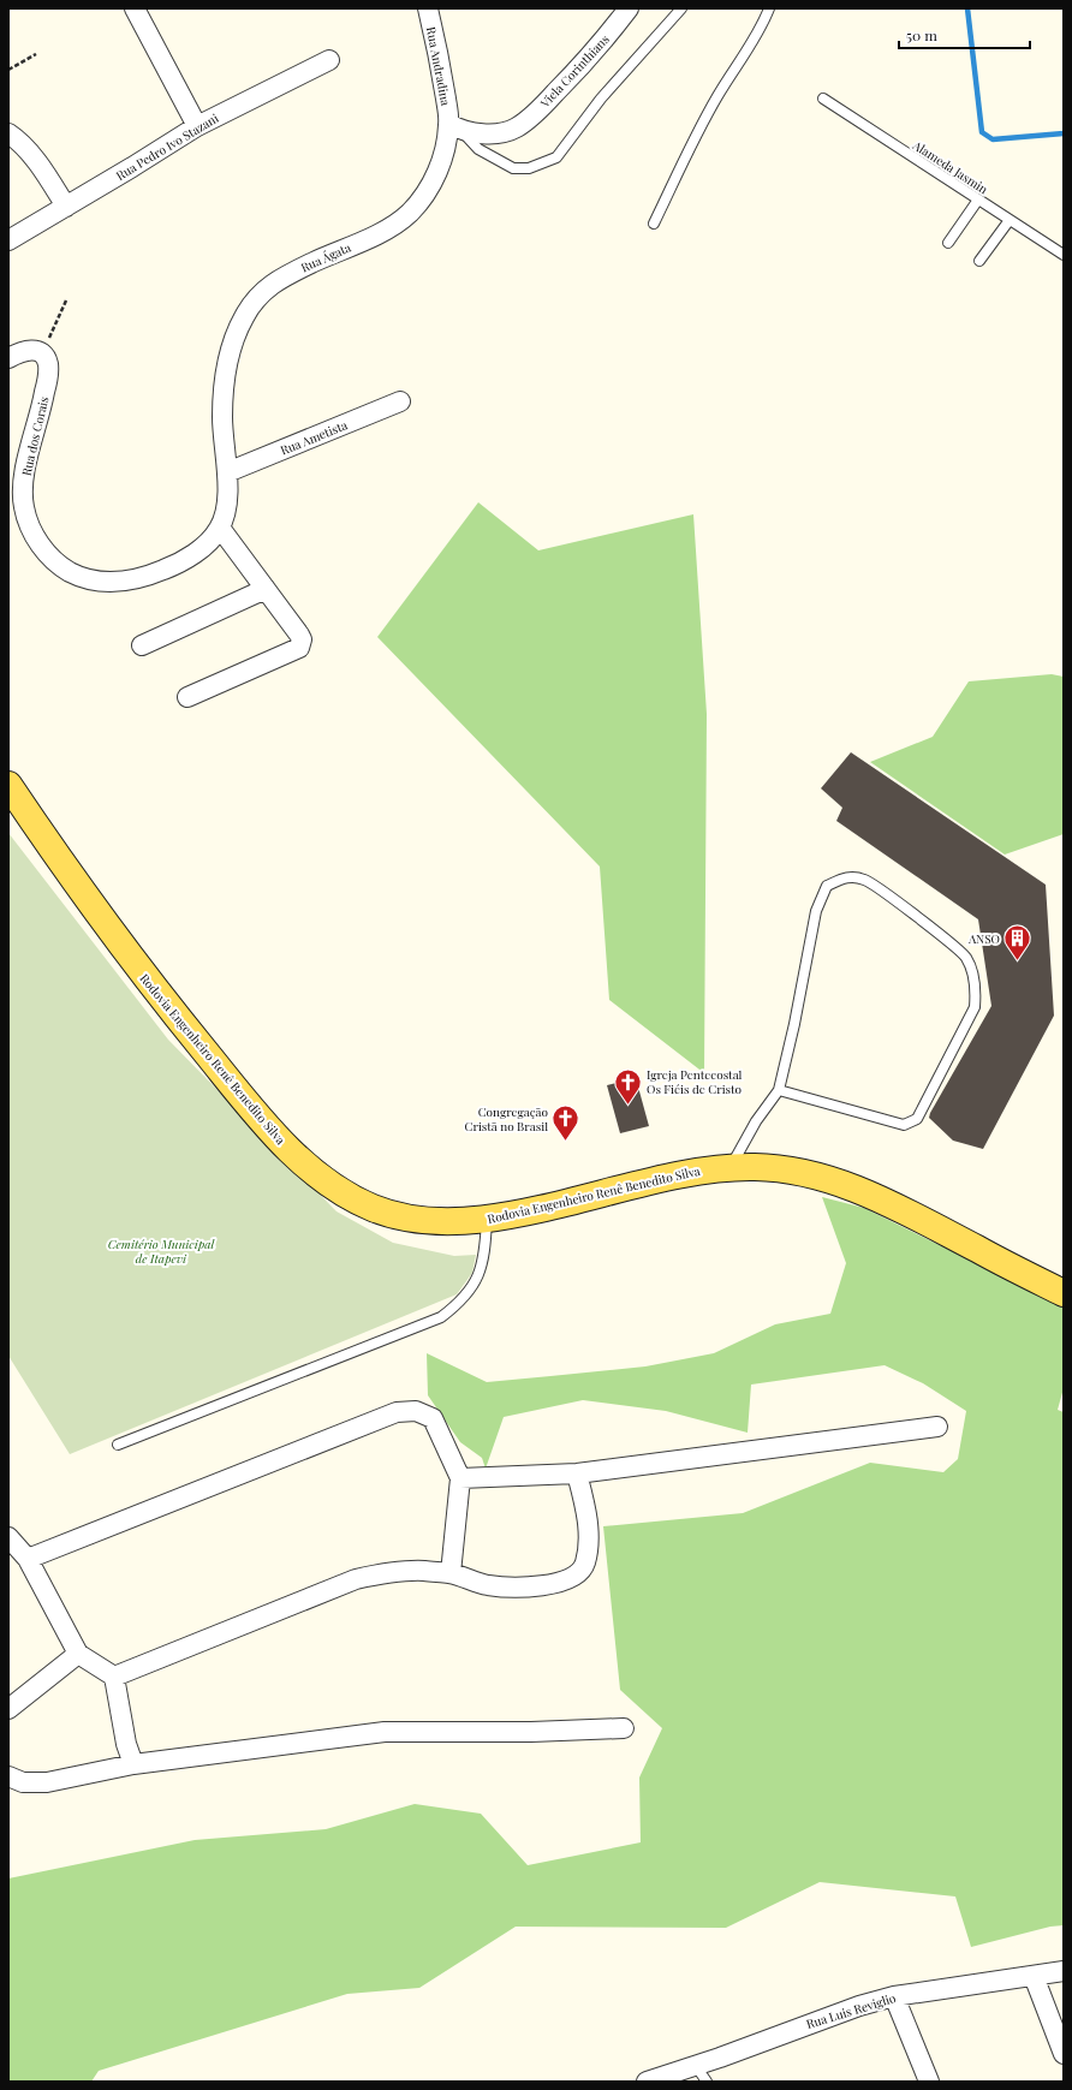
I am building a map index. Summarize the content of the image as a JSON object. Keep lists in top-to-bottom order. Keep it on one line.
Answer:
{"streets":{"main road":["Rodovia Engenheiro Renê Benedito Silva"],"street":["Rua Andradina","Viela Corinthians","Rua Pedro Ivo Stazani","Rua Ágata","Rua dos Corais","Rua Ametista","Rua Luis Reviglio"],"lane":["Alameda Jasmin"]},"crossings":[["Rua Andradina","Viela Corinthians"],["Rua Andradina","Rua Ágata"],["Viela Corinthians","Rua Ágata"],["Rua Ágata","Rua dos Corais"],["Rua Ágata","Rua Ametista"],["Rua dos Corais","Rua Ametista"]],"parks":["Cemitério Municipal de Itapevi"],"places":{"building":["ANSO"],"church":["Igreja Pentecostal Os Fiéis de Cristo","Congregação Cristã no Brasil"]},"scale_bar":"50 m"}
